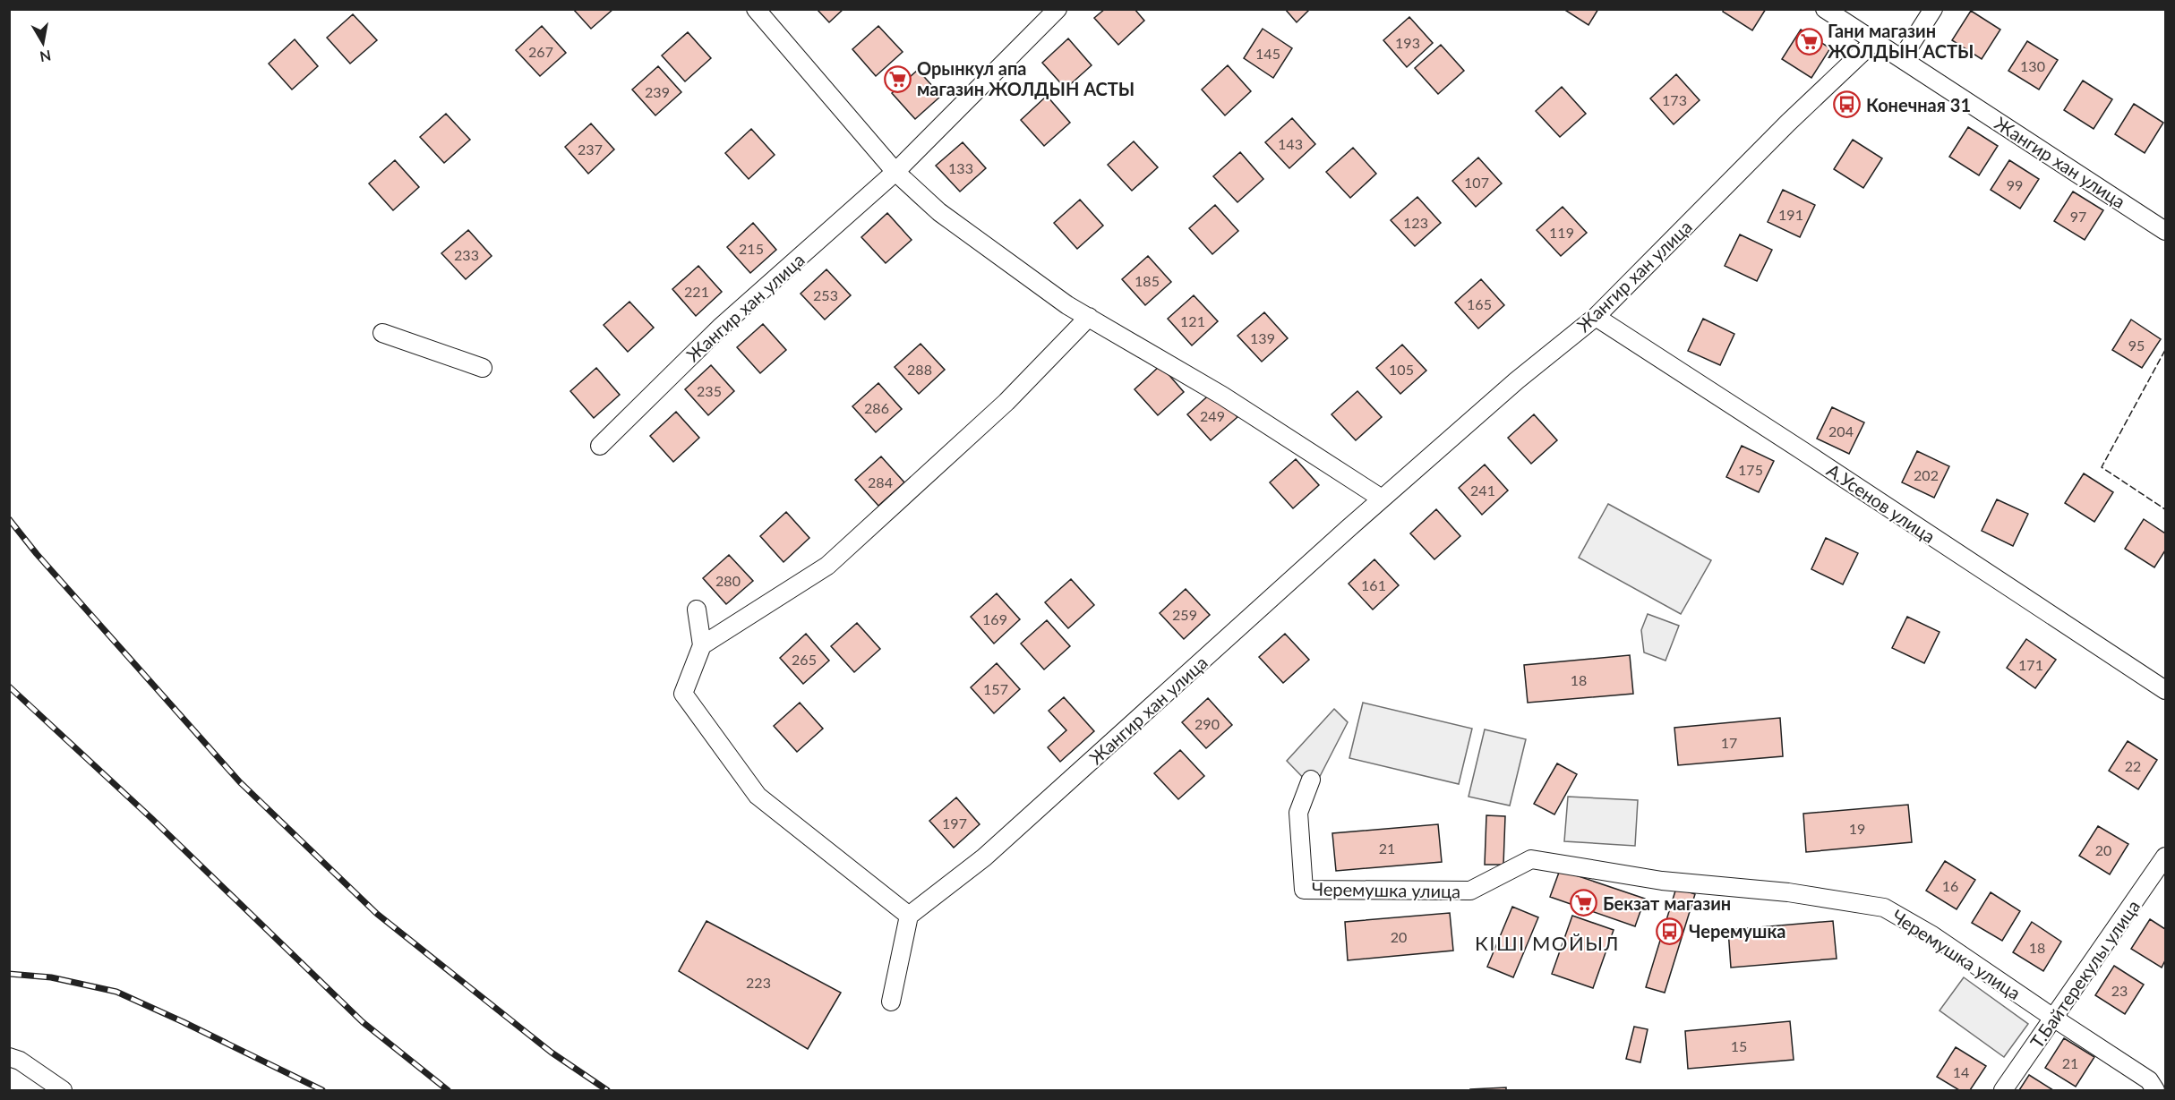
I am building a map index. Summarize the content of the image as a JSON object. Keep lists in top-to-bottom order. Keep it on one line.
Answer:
{"streets":{"street":["Жангир хан улица","А.Усенов улица","Черемушка улица","Т.Байтерекулы улица"]},"crossings":[["Жангир хан улица","А.Усенов улица"],["Черемушка улица","Т.Байтерекулы улица"]],"districts":["КІШІ МОЙЫЛ"],"places":{"supermarket":["Гани магазин ЖОЛДЫН АСТЫ","Орынкул апа магазин ЖОЛДЫН АСТЫ","Бекзат магазин"],"bus stop":["Конечная 31","Черемушка"]},"house_numbers":["193","267","145","130","239","173","143","237","133","107","99","191","97","123","119","215","233","185","221","253","165","121","139","95","288","105","235","286","249","204","175","202","284","241","280","161","259","169","265","171","18","157","290","17","22","197","19","21","20","16","20","18","223","23","15","21","14"],"north":"bottom"}
